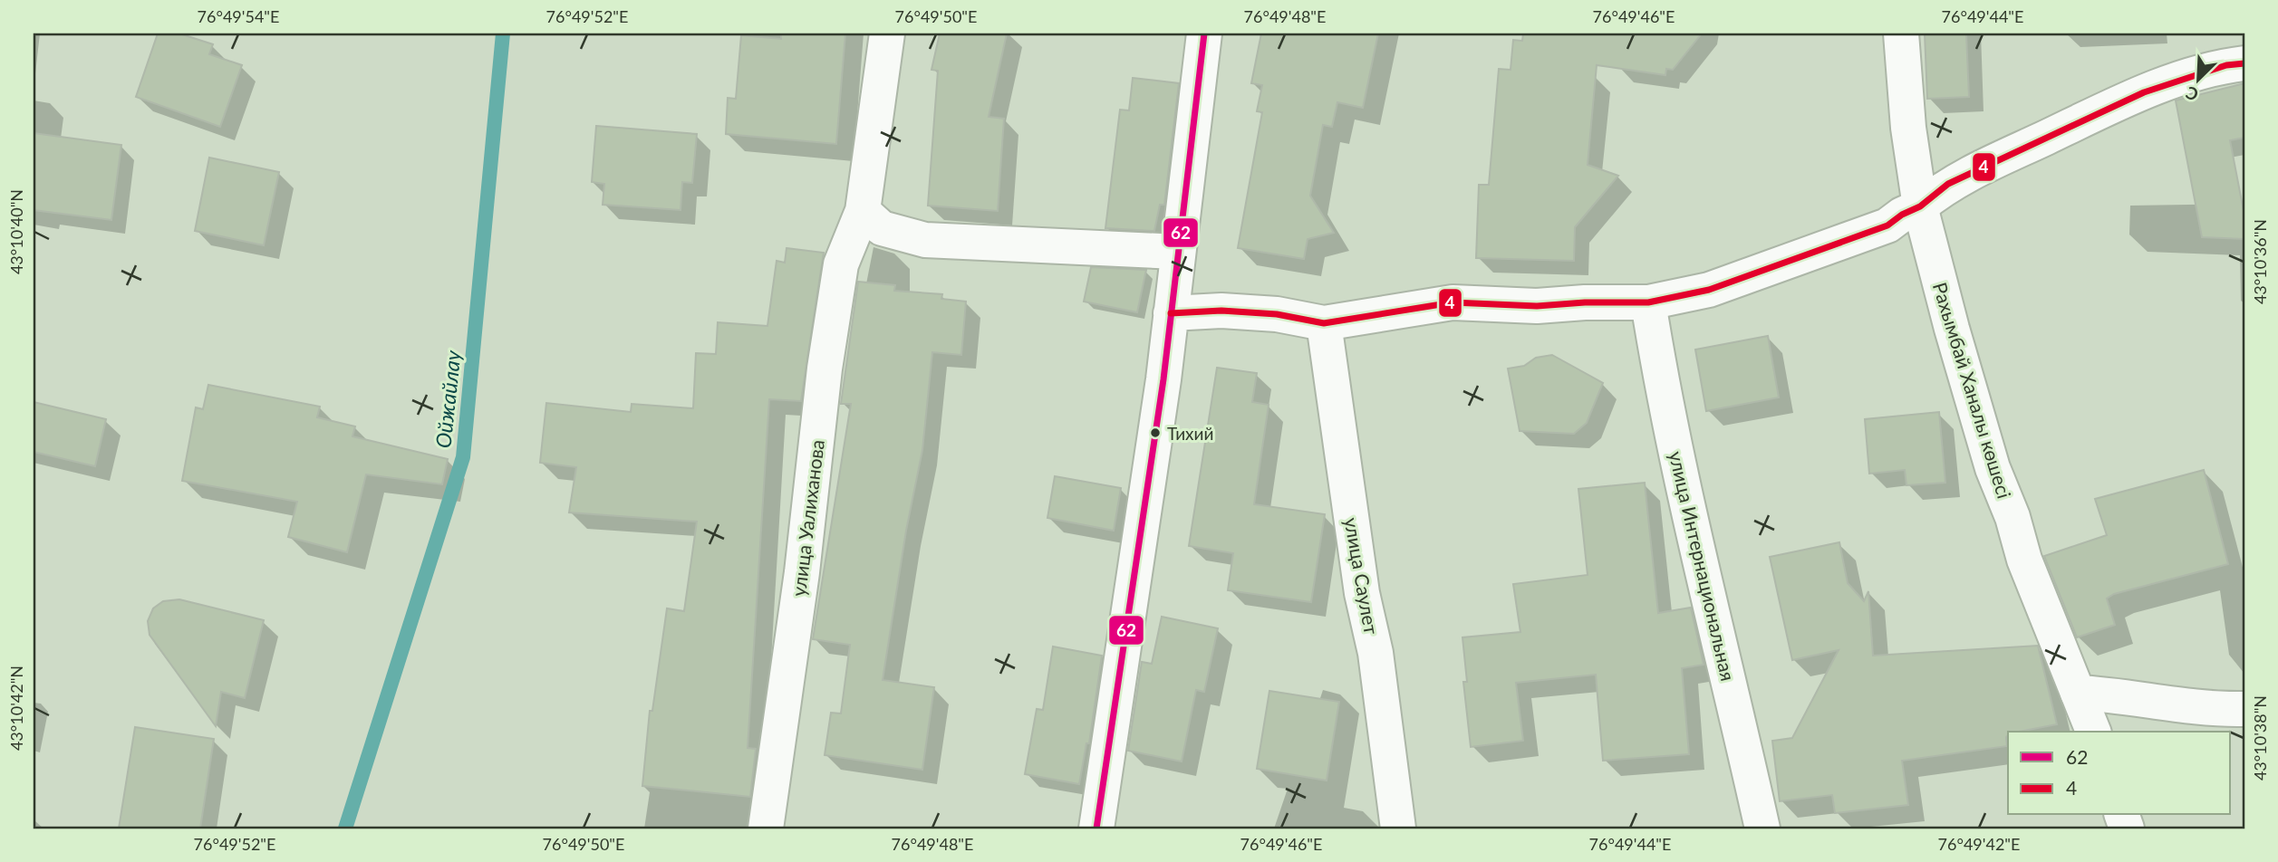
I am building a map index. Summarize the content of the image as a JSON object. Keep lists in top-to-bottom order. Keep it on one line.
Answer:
{"streets":{"street":["Рахымбай Ханалы көшесі","улица Уалиханова","улица Интернациональная","улица Саулет"]},"water":["Ойжайлау"],"places":["Тихий"],"lines":["transit line 62","transit line 4"],"legend":["62","4"],"north":"bottom left","coordinates":["76°49'54\"E","76°49'52\"E","76°49'50\"E","76°49'48\"E","76°49'46\"E","76°49'44\"E","43°10'40\"N","43°10'36\"N","43°10'42\"N","43°10'38\"N","76°49'42\"E"]}
